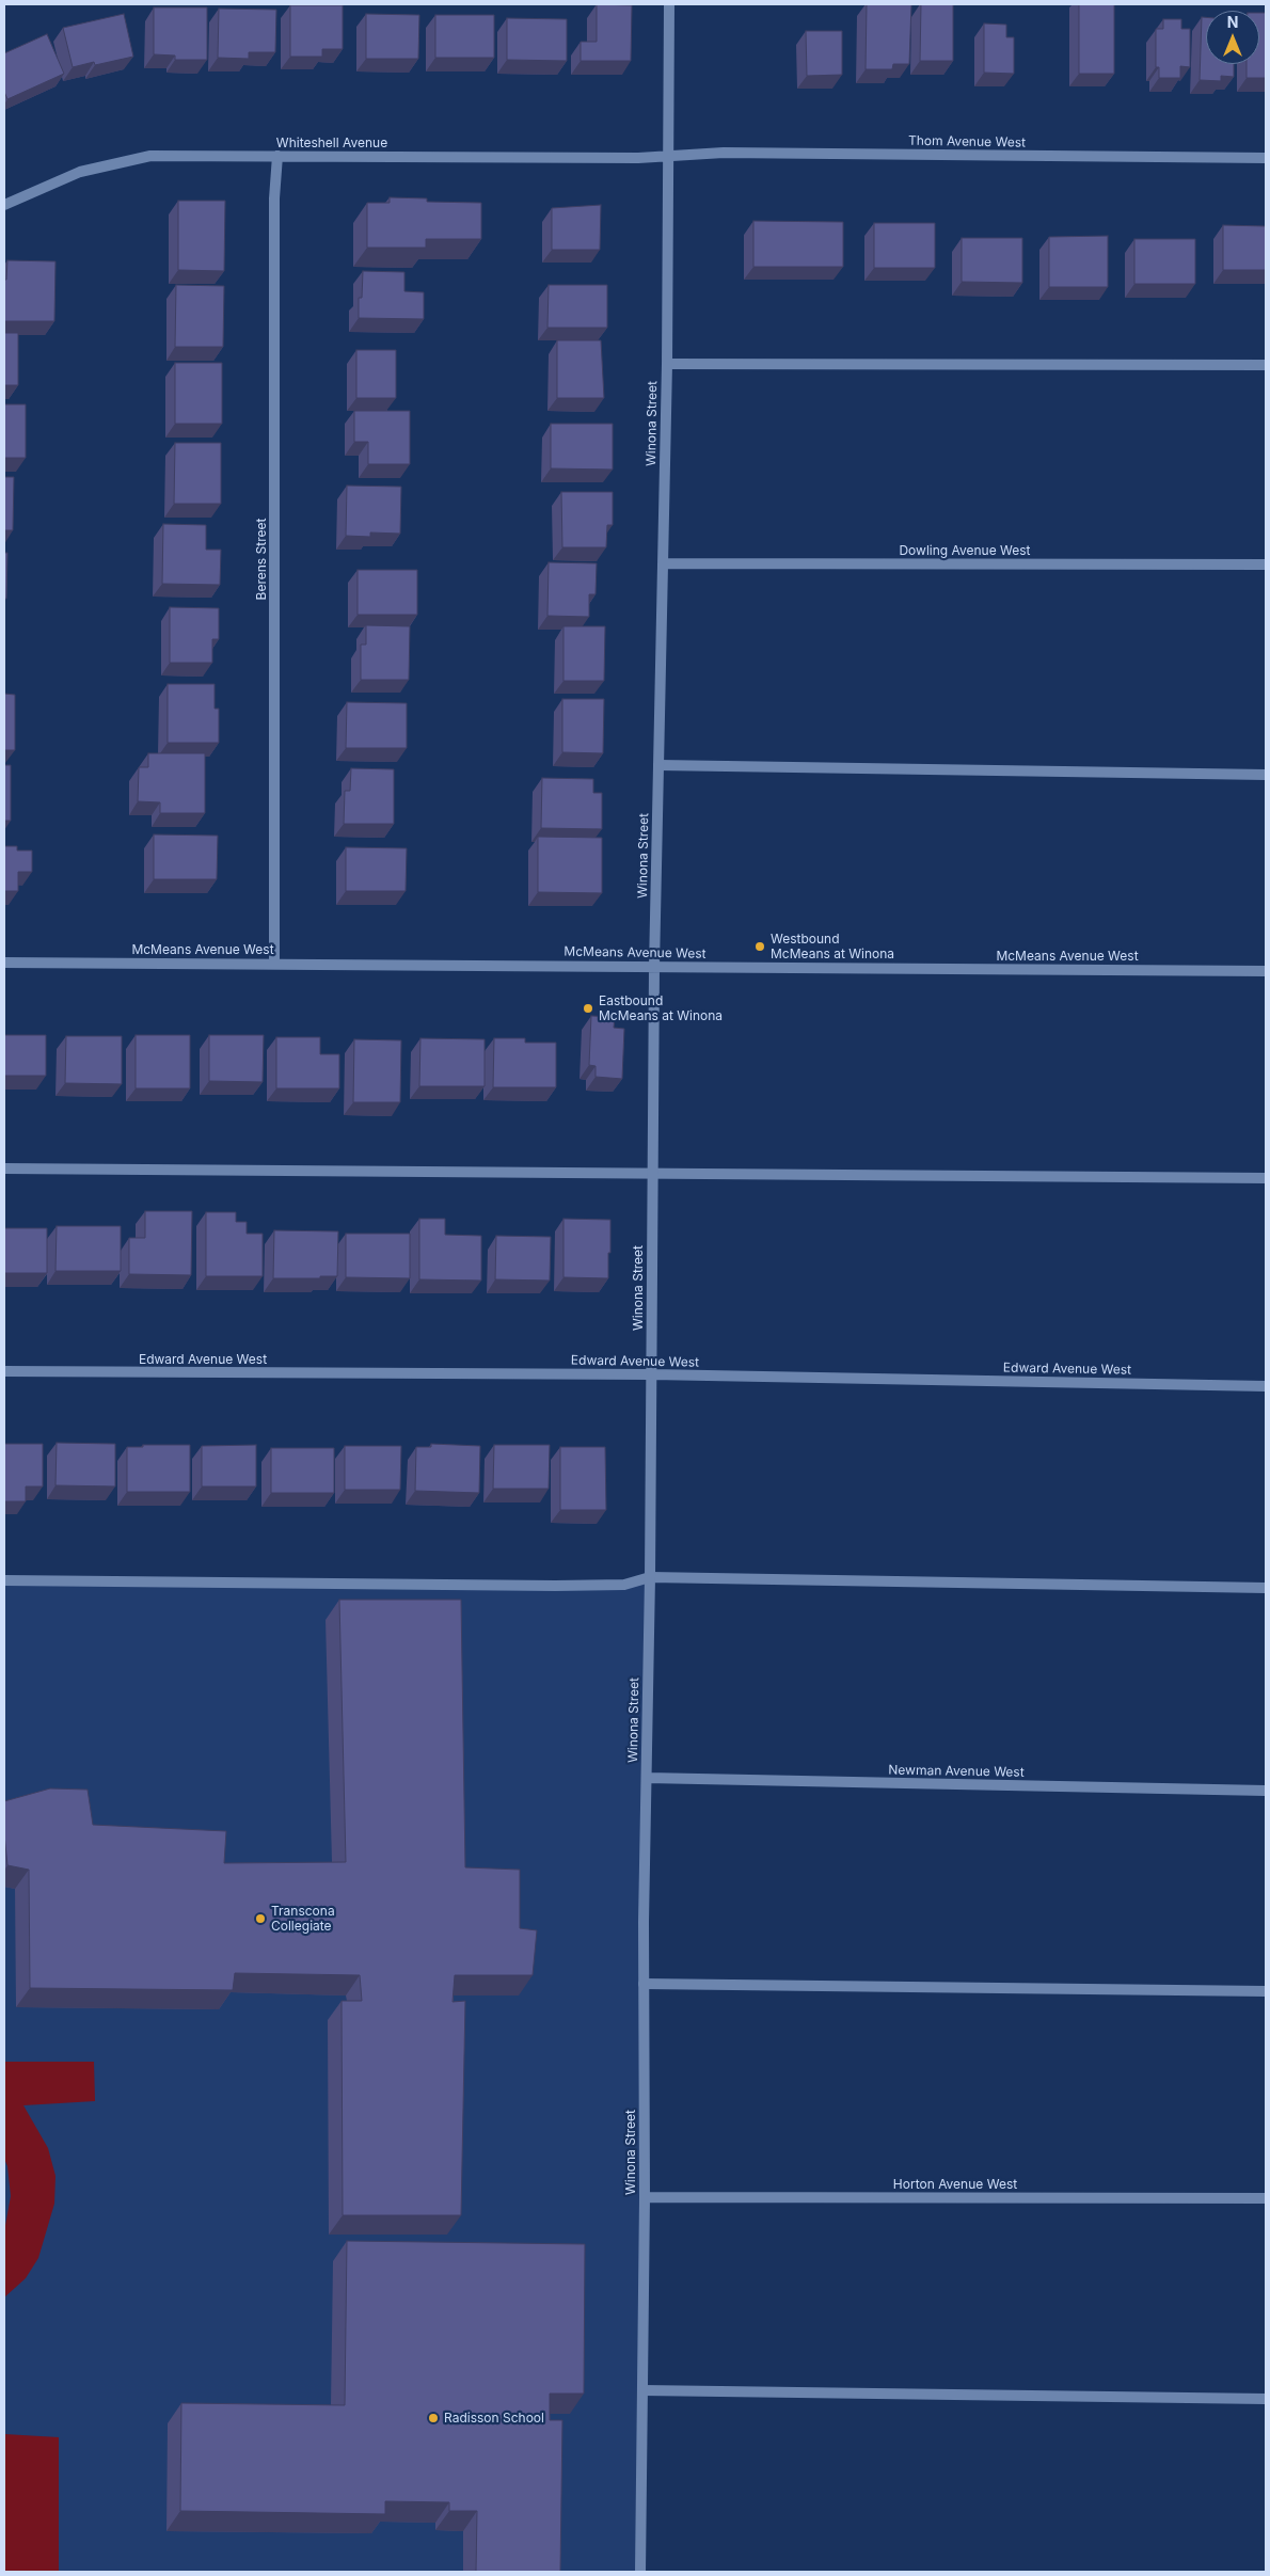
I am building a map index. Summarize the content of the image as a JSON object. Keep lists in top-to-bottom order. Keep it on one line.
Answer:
{"streets":{"street":["Thom Avenue West","Whiteshell Avenue","Winona Street","Dowling Avenue West","Berens Street","McMeans Avenue West","Edward Avenue West","Newman Avenue West","Horton Avenue West"]},"crossings":[["Thom Avenue West","Whiteshell Avenue"],["Thom Avenue West","Winona Street"],["Whiteshell Avenue","Winona Street"],["Whiteshell Avenue","Berens Street"],["Winona Street","Dowling Avenue West"],["Winona Street","McMeans Avenue West"],["Winona Street","Edward Avenue West"],["Winona Street","Newman Avenue West"],["Winona Street","Horton Avenue West"],["Berens Street","McMeans Avenue West"]],"places":["Westbound McMeans at Winona","Eastbound McMeans at Winona","Transcona Collegiate","Radisson School"],"north":"top"}
